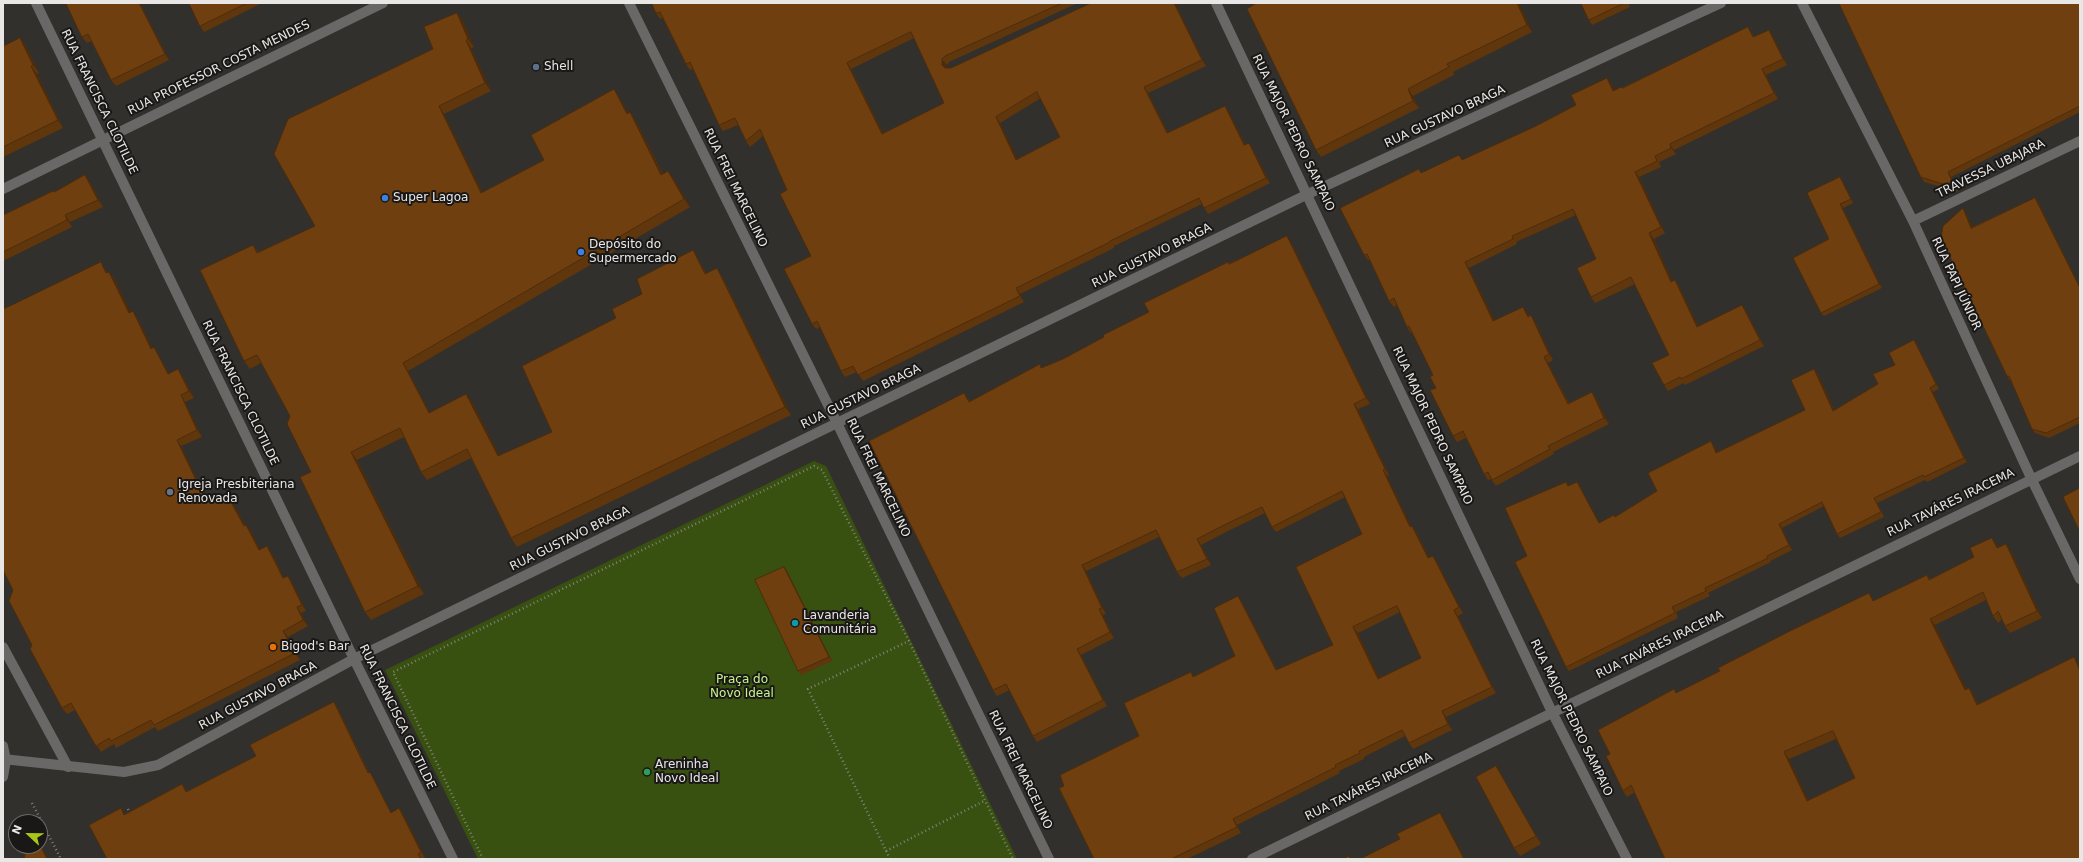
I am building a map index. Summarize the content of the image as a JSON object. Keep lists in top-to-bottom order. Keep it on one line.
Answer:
{"streets":{"street":["RUA PROFESSOR COSTA MENDES","RUA FRANCISCA CLOTILDE","RUA GUSTAVO BRAGA","RUA MAJOR PEDRO SAMPAIO","TRAVESSA UBAJARA","RUA FREI MARCELINO","RUA PAPI JÚNIOR","RUA TAVÁRES IRACEMA"]},"crossings":[["RUA PROFESSOR COSTA MENDES","RUA FRANCISCA CLOTILDE"],["RUA FRANCISCA CLOTILDE","RUA GUSTAVO BRAGA"],["RUA GUSTAVO BRAGA","RUA MAJOR PEDRO SAMPAIO"],["RUA GUSTAVO BRAGA","RUA FREI MARCELINO"],["RUA MAJOR PEDRO SAMPAIO","RUA TAVÁRES IRACEMA"],["TRAVESSA UBAJARA","RUA PAPI JÚNIOR"],["RUA PAPI JÚNIOR","RUA TAVÁRES IRACEMA"]],"parks":["Praça do Novo Ideal"],"places":["Shell","Super Lagoa","Depósito do Supermercado","Igreja Presbiteriana Renovada","Lavanderia Comunitária","Bigod's Bar","Areninha Novo Ideal"],"north":"left"}
